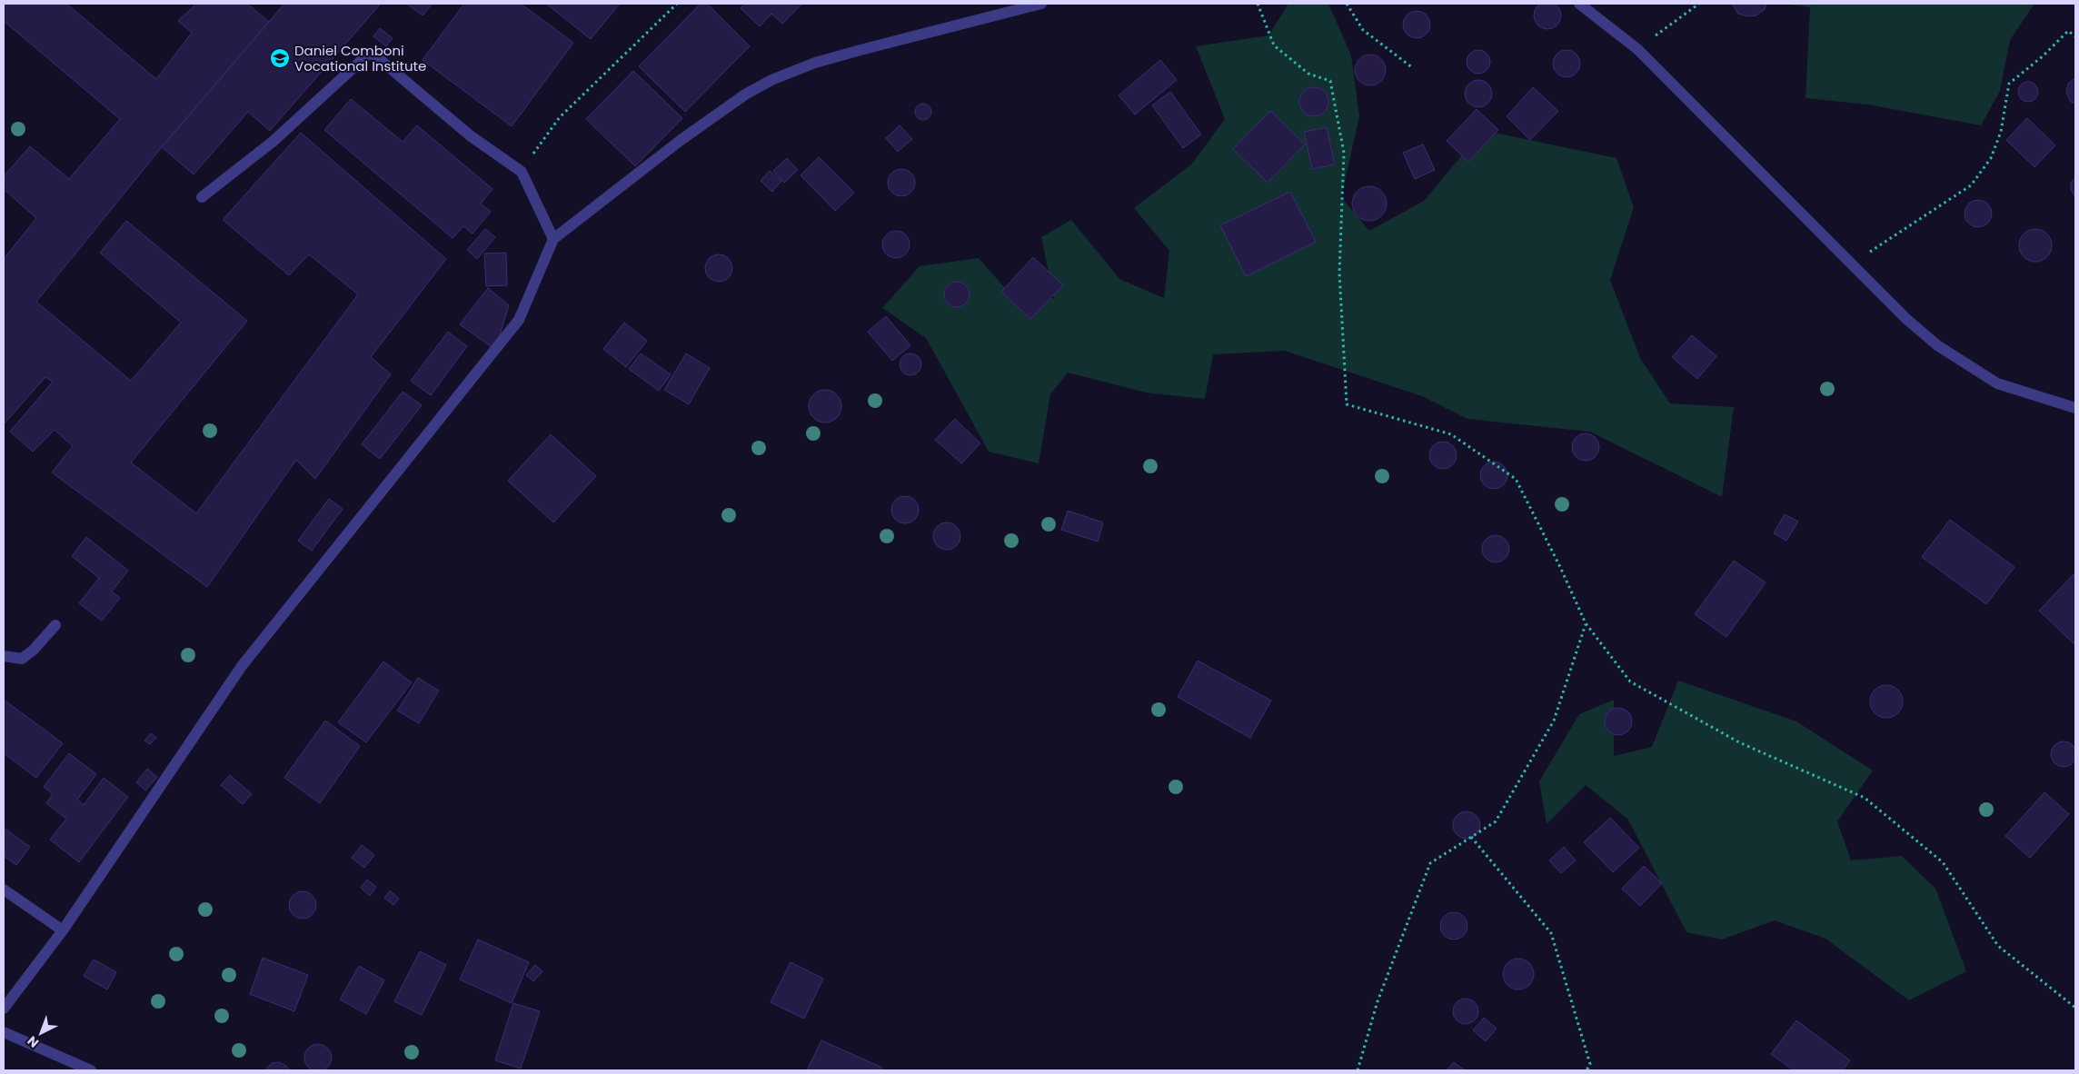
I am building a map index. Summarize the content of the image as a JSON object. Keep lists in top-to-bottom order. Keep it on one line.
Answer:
{"places":{"school or university":["Daniel Comboni Vocational Institute"]},"north":"bottom left"}
